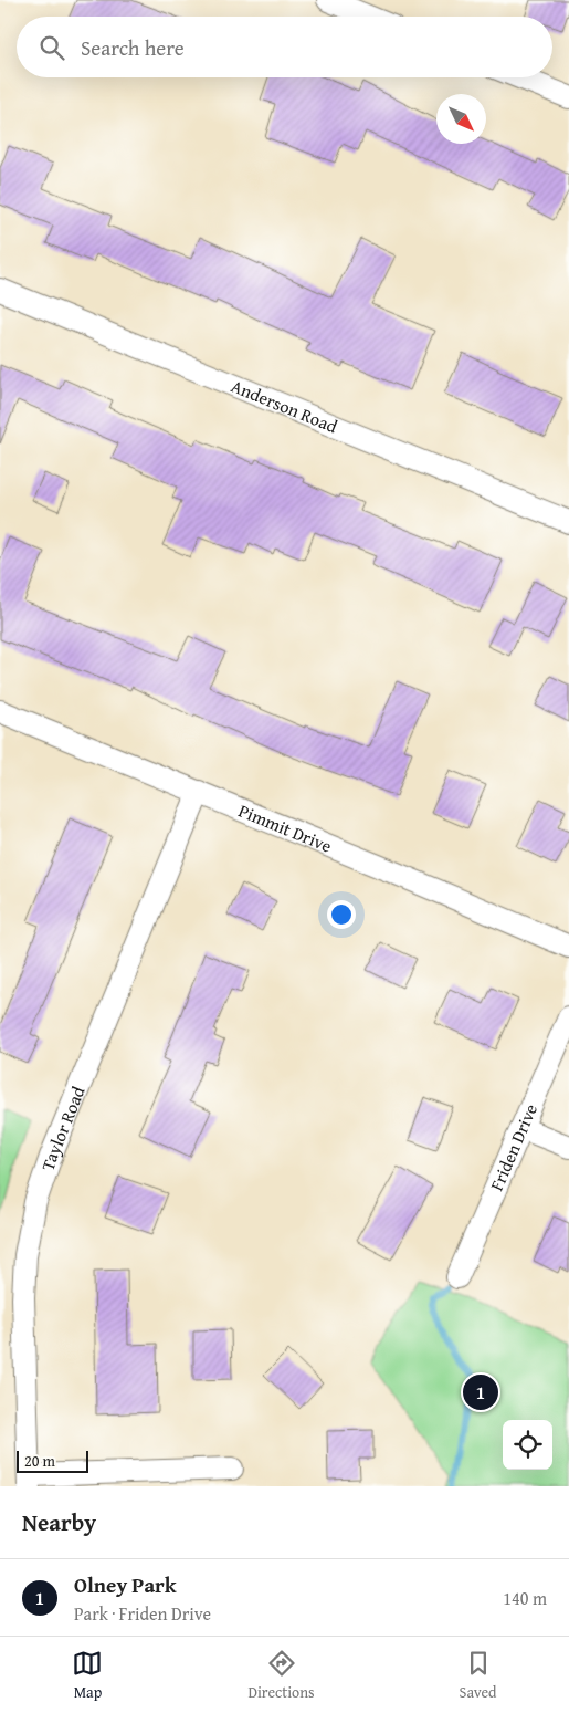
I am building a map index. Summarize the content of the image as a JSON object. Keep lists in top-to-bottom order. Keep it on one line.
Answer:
{"streets":{"street":["Anderson Road","Pimmit Drive","Taylor Road","Friden Drive"]},"crossings":[["Pimmit Drive","Taylor Road"]],"scale_bar":"20 m","north":"bottom right","page":{"search":"Search here","pins":"1","scale":"20 m","heading":"Nearby","list":[{"mark":"1","name":"Olney Park","note":"Park · Friden Drive","value":"140 m"}],"nav":["Map","Directions","Saved"]}}
